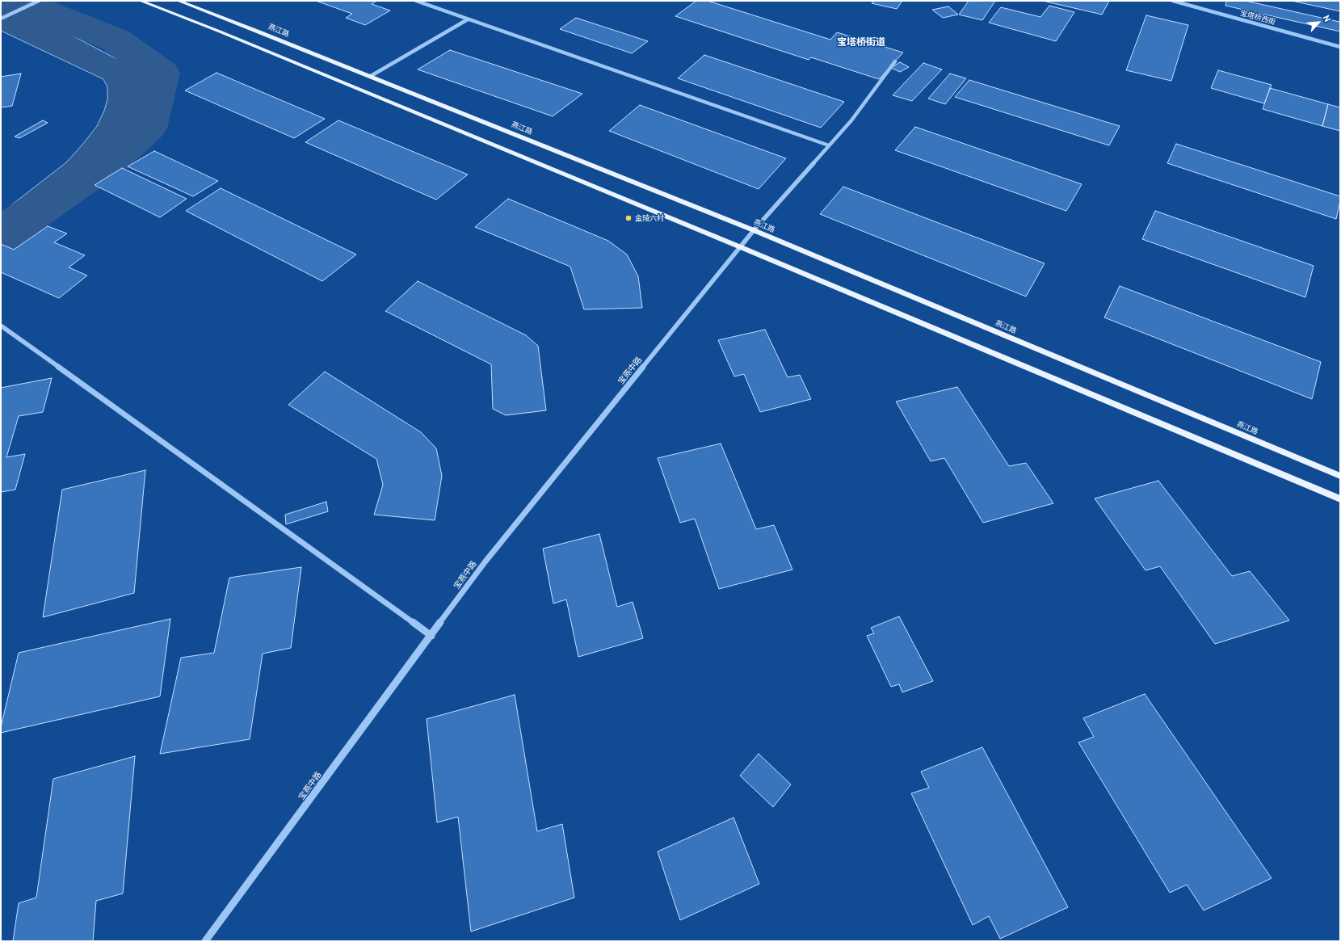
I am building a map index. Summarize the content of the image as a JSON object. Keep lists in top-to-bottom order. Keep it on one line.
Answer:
{"streets":{"main road":["燕江路"],"street":["宝塔桥西街","宝燕中路"]},"crossings":[["燕江路","宝燕中路"]],"districts":["宝塔桥街道"],"places":["金陵六村"],"north":"top right"}
